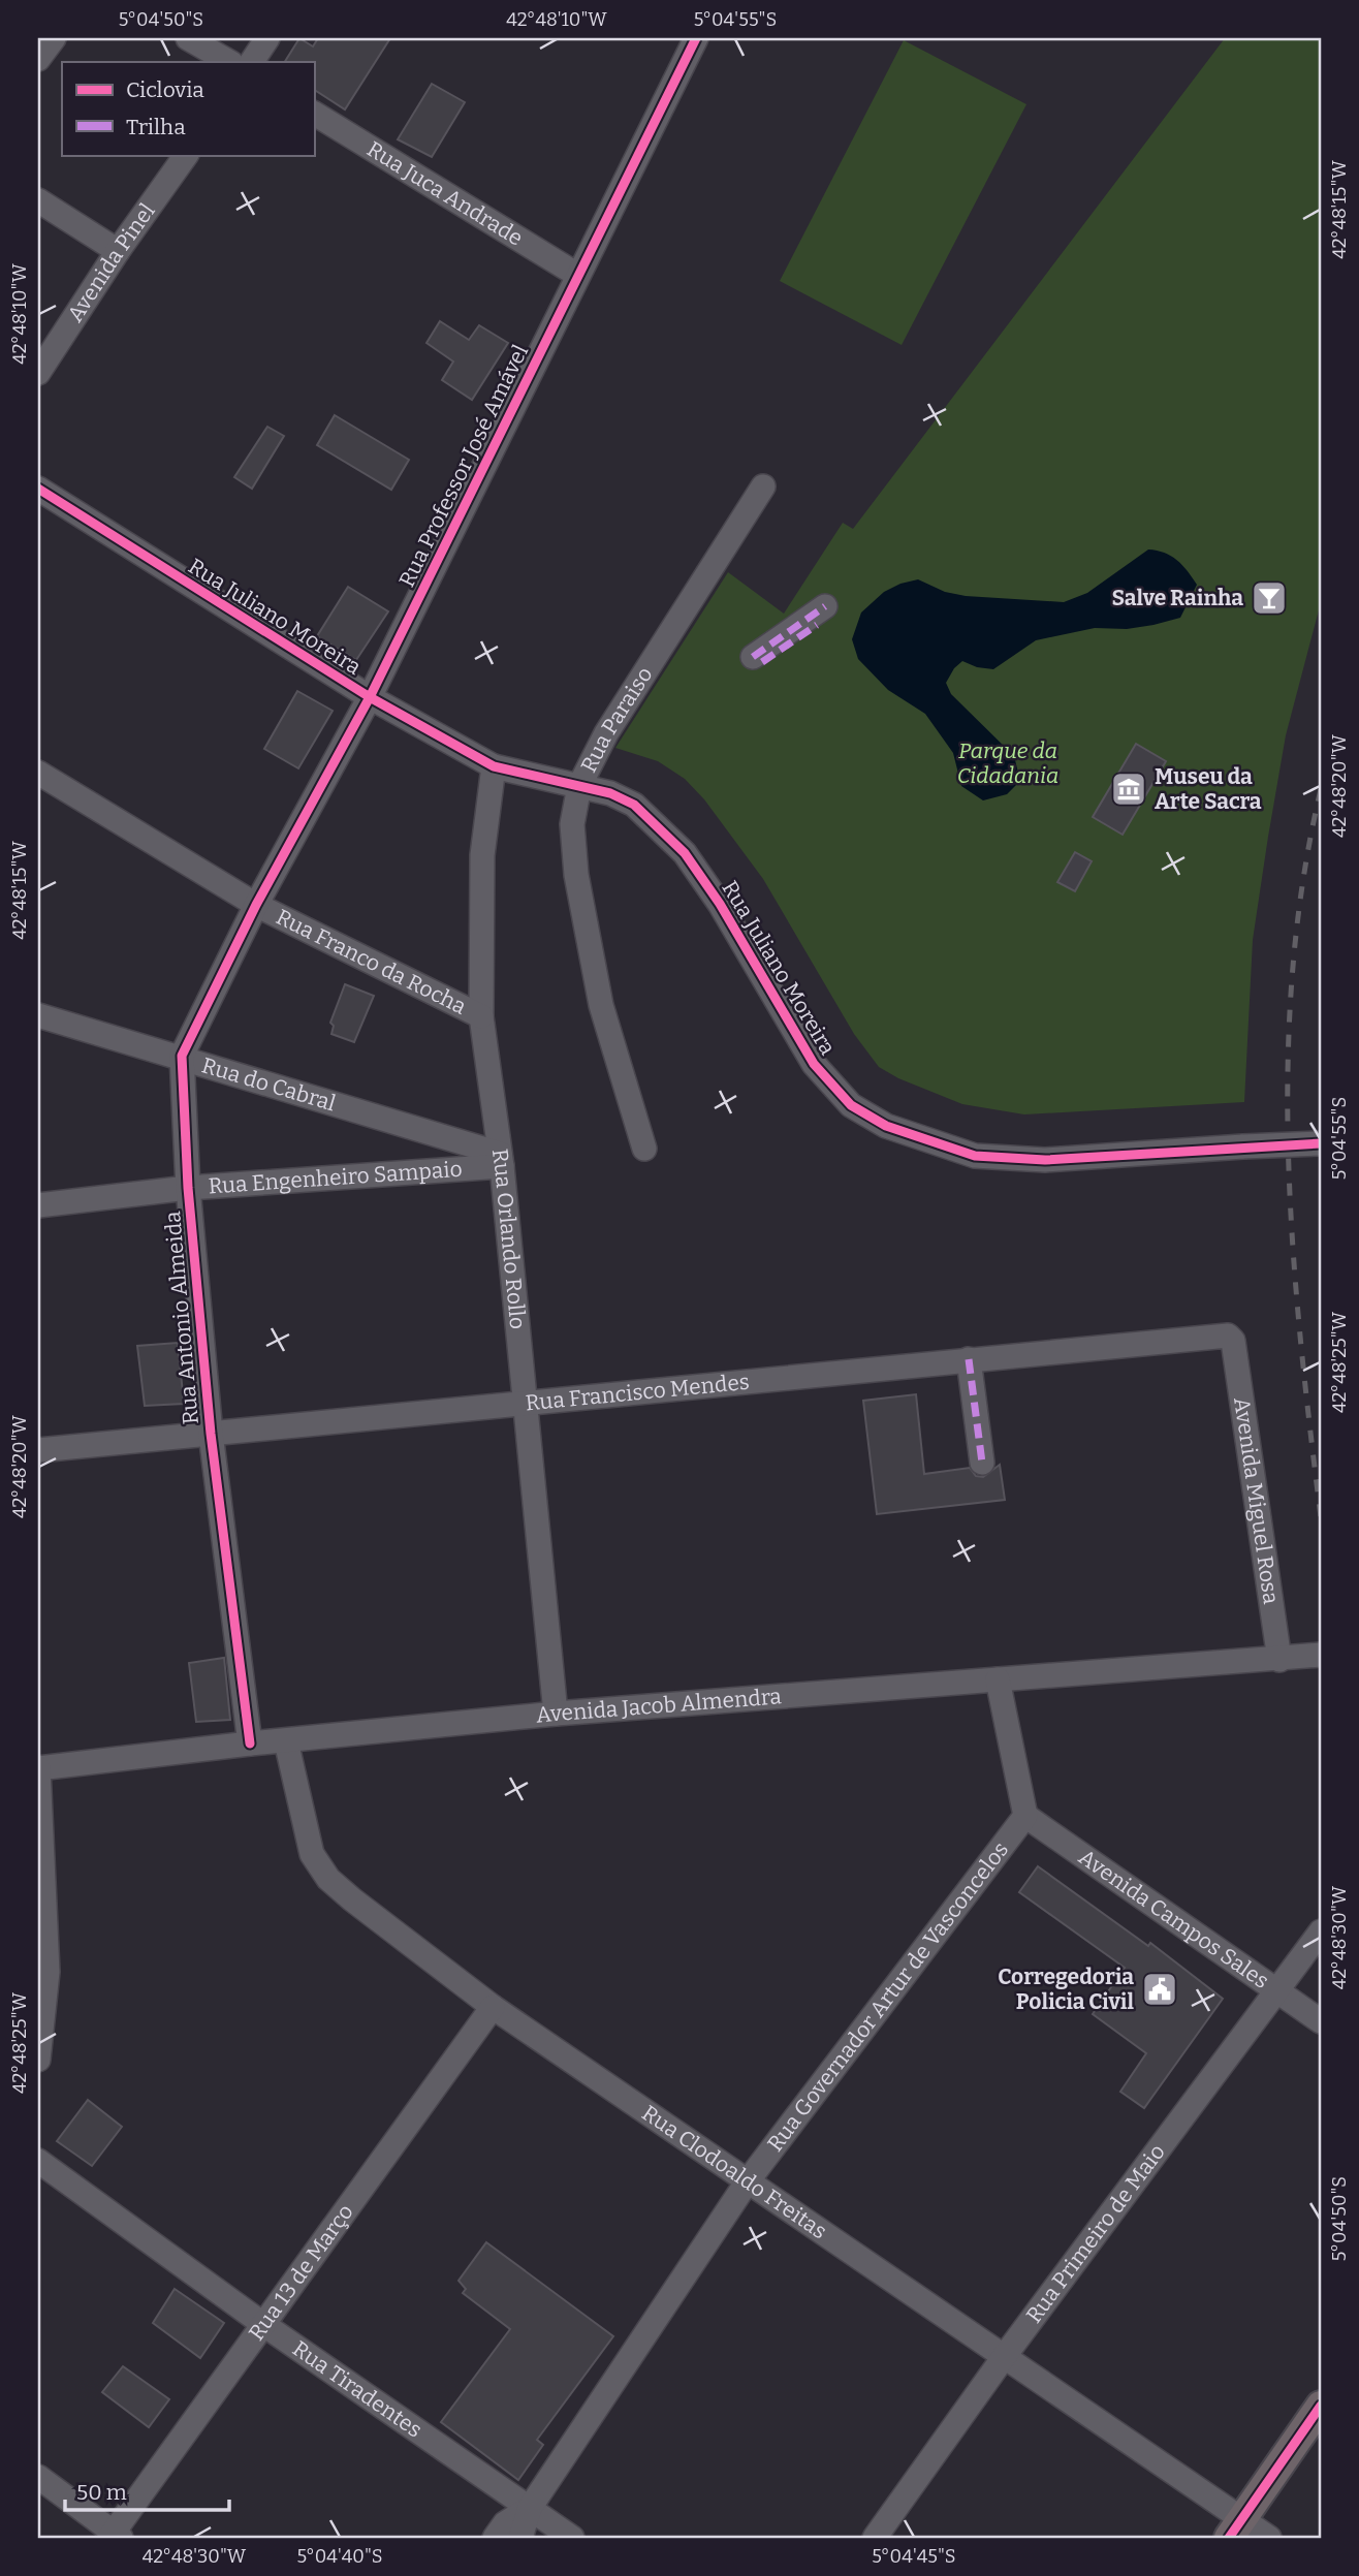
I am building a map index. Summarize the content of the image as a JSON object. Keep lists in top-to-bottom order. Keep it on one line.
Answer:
{"streets":{"street":["Rua Juca Andrade","Avenida Pinel","Rua Professor José Amável","Rua Juliano Moreira","Rua Paraiso","Rua Franco da Rocha","Rua do Cabral","Rua Engenheiro Sampaio","Rua Orlando Rollo","Rua Antonio Almeida","Rua Francisco Mendes","Avenida Miguel Rosa","Avenida Jacob Almendra","Avenida Campos Sales","Rua Governador Artur de Vasconcelos","Rua Clodoaldo Freitas","Rua Primeiro de Maio","Rua 13 de Março","Rua Tiradentes"]},"crossings":[["Rua Juca Andrade","Rua Professor José Amável"],["Rua Professor José Amável","Rua Juliano Moreira"],["Rua Professor José Amável","Rua Franco da Rocha"],["Rua Professor José Amável","Rua Antonio Almeida"],["Rua Juliano Moreira","Rua Paraiso"],["Rua Juliano Moreira","Rua Orlando Rollo"],["Rua Franco da Rocha","Rua Orlando Rollo"],["Rua Franco da Rocha","Rua Antonio Almeida"],["Rua do Cabral","Rua Engenheiro Sampaio"],["Rua do Cabral","Rua Orlando Rollo"],["Rua do Cabral","Rua Antonio Almeida"],["Rua Engenheiro Sampaio","Rua Orlando Rollo"],["Rua Engenheiro Sampaio","Rua Antonio Almeida"],["Rua Orlando Rollo","Rua Francisco Mendes"],["Rua Orlando Rollo","Avenida Jacob Almendra"],["Rua Antonio Almeida","Rua Francisco Mendes"],["Rua Antonio Almeida","Avenida Jacob Almendra"],["Rua Francisco Mendes","Avenida Miguel Rosa"],["Avenida Miguel Rosa","Avenida Jacob Almendra"],["Avenida Jacob Almendra","Rua Clodoaldo Freitas"],["Avenida Campos Sales","Rua Governador Artur de Vasconcelos"],["Avenida Campos Sales","Rua Primeiro de Maio"],["Rua Governador Artur de Vasconcelos","Rua Clodoaldo Freitas"],["Rua Governador Artur de Vasconcelos","Rua Tiradentes"],["Rua Clodoaldo Freitas","Rua Primeiro de Maio"],["Rua Clodoaldo Freitas","Rua 13 de Março"],["Rua 13 de Março","Rua Tiradentes"]],"parks":["Parque da Cidadania"],"places":{"bar":["Salve Rainha"],"museum":["Museu da Arte Sacra"],"public building":["Corregedoria Policia Civil"]},"legend":["Ciclovia","Trilha"],"scale_bar":"50 m","coordinates":["5°04'50\"S","42°48'10\"W","5°04'55\"S","42°48'15\"W","42°48'20\"W","42°48'25\"W","42°48'30\"W","5°04'40\"S","5°04'45\"S"]}
